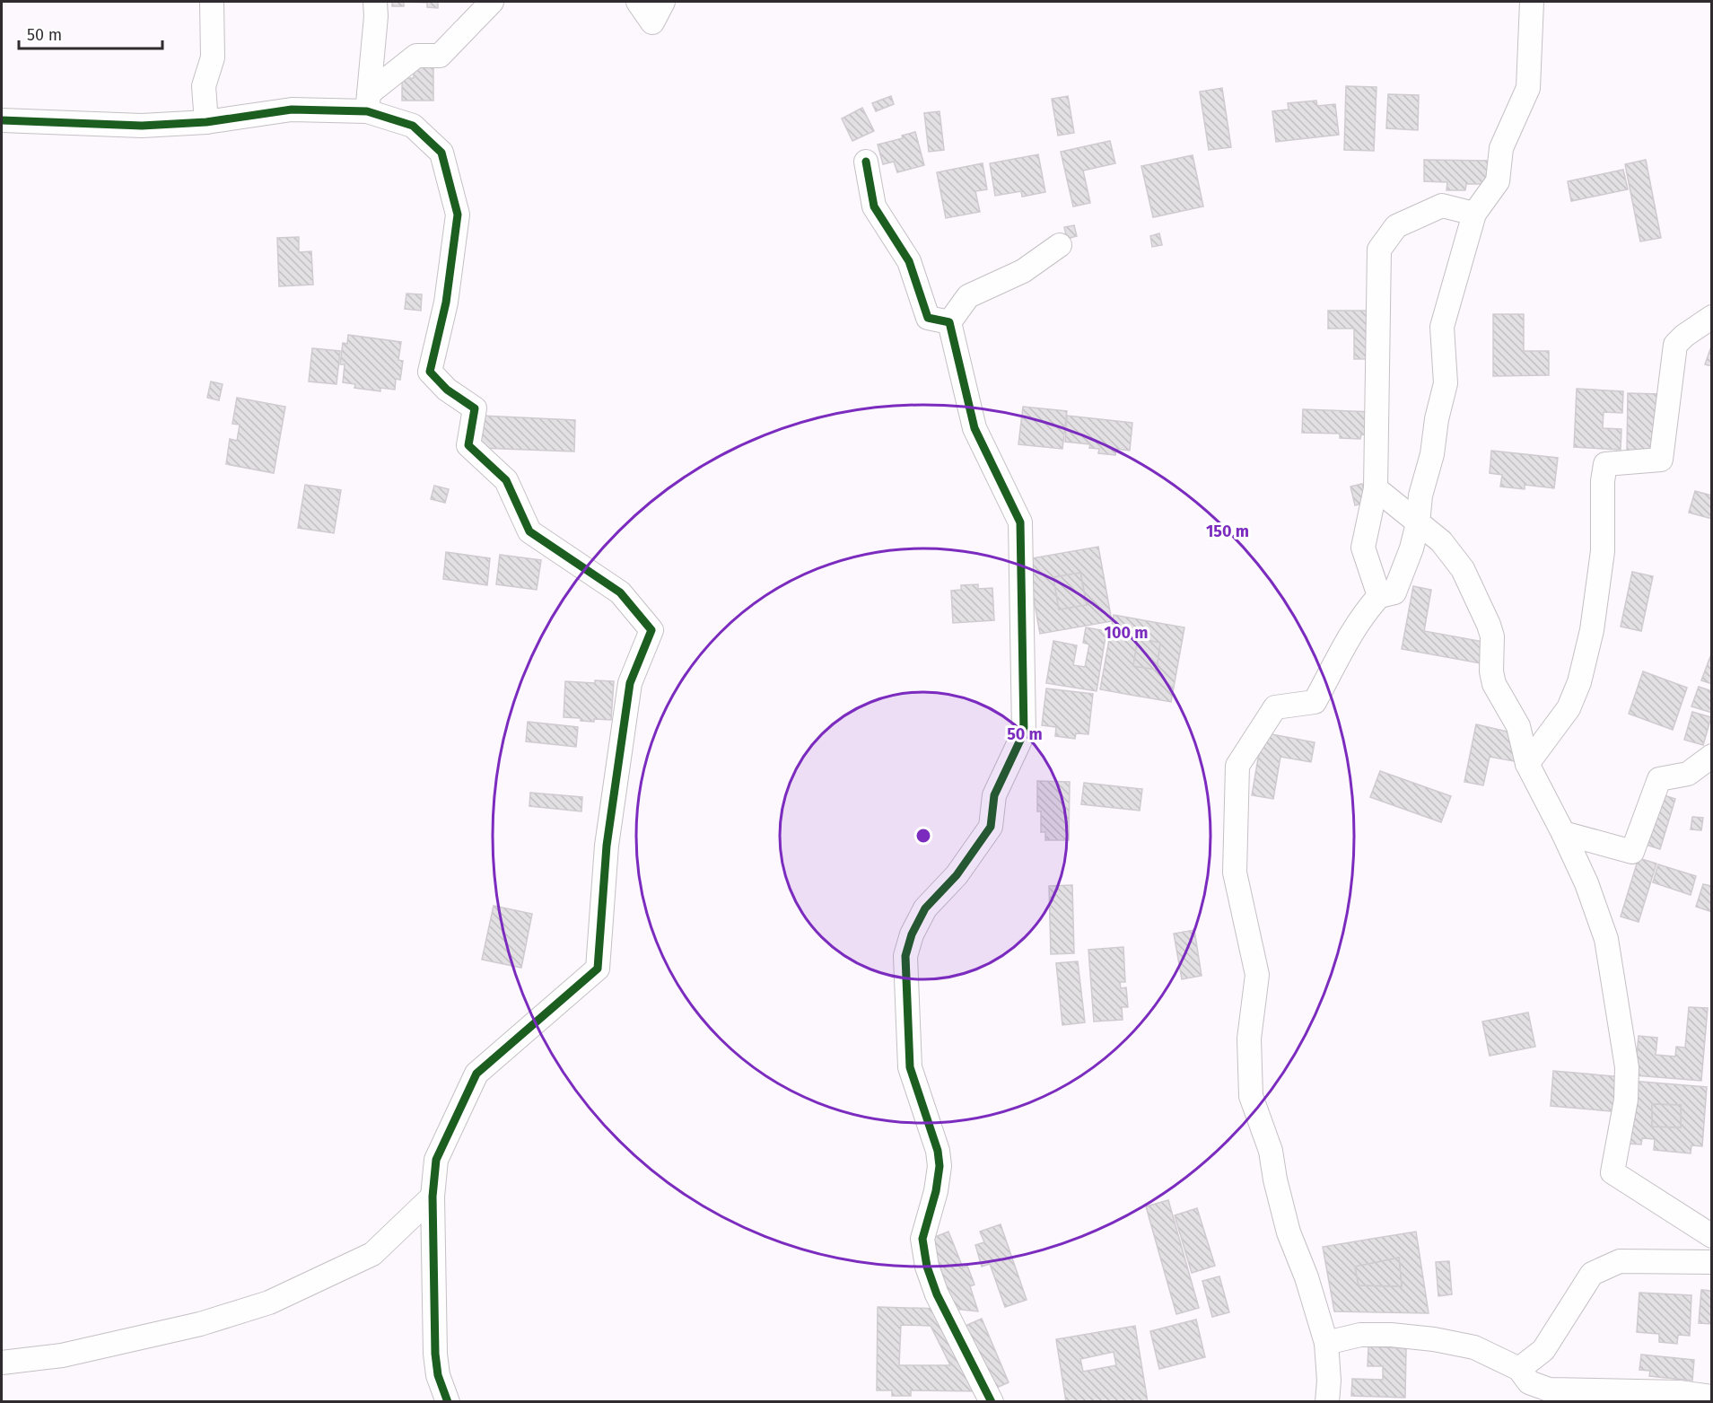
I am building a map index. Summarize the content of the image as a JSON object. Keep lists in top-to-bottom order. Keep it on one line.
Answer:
{"scale_bar":"50 m","rings":["150 m","100 m","50 m"]}
